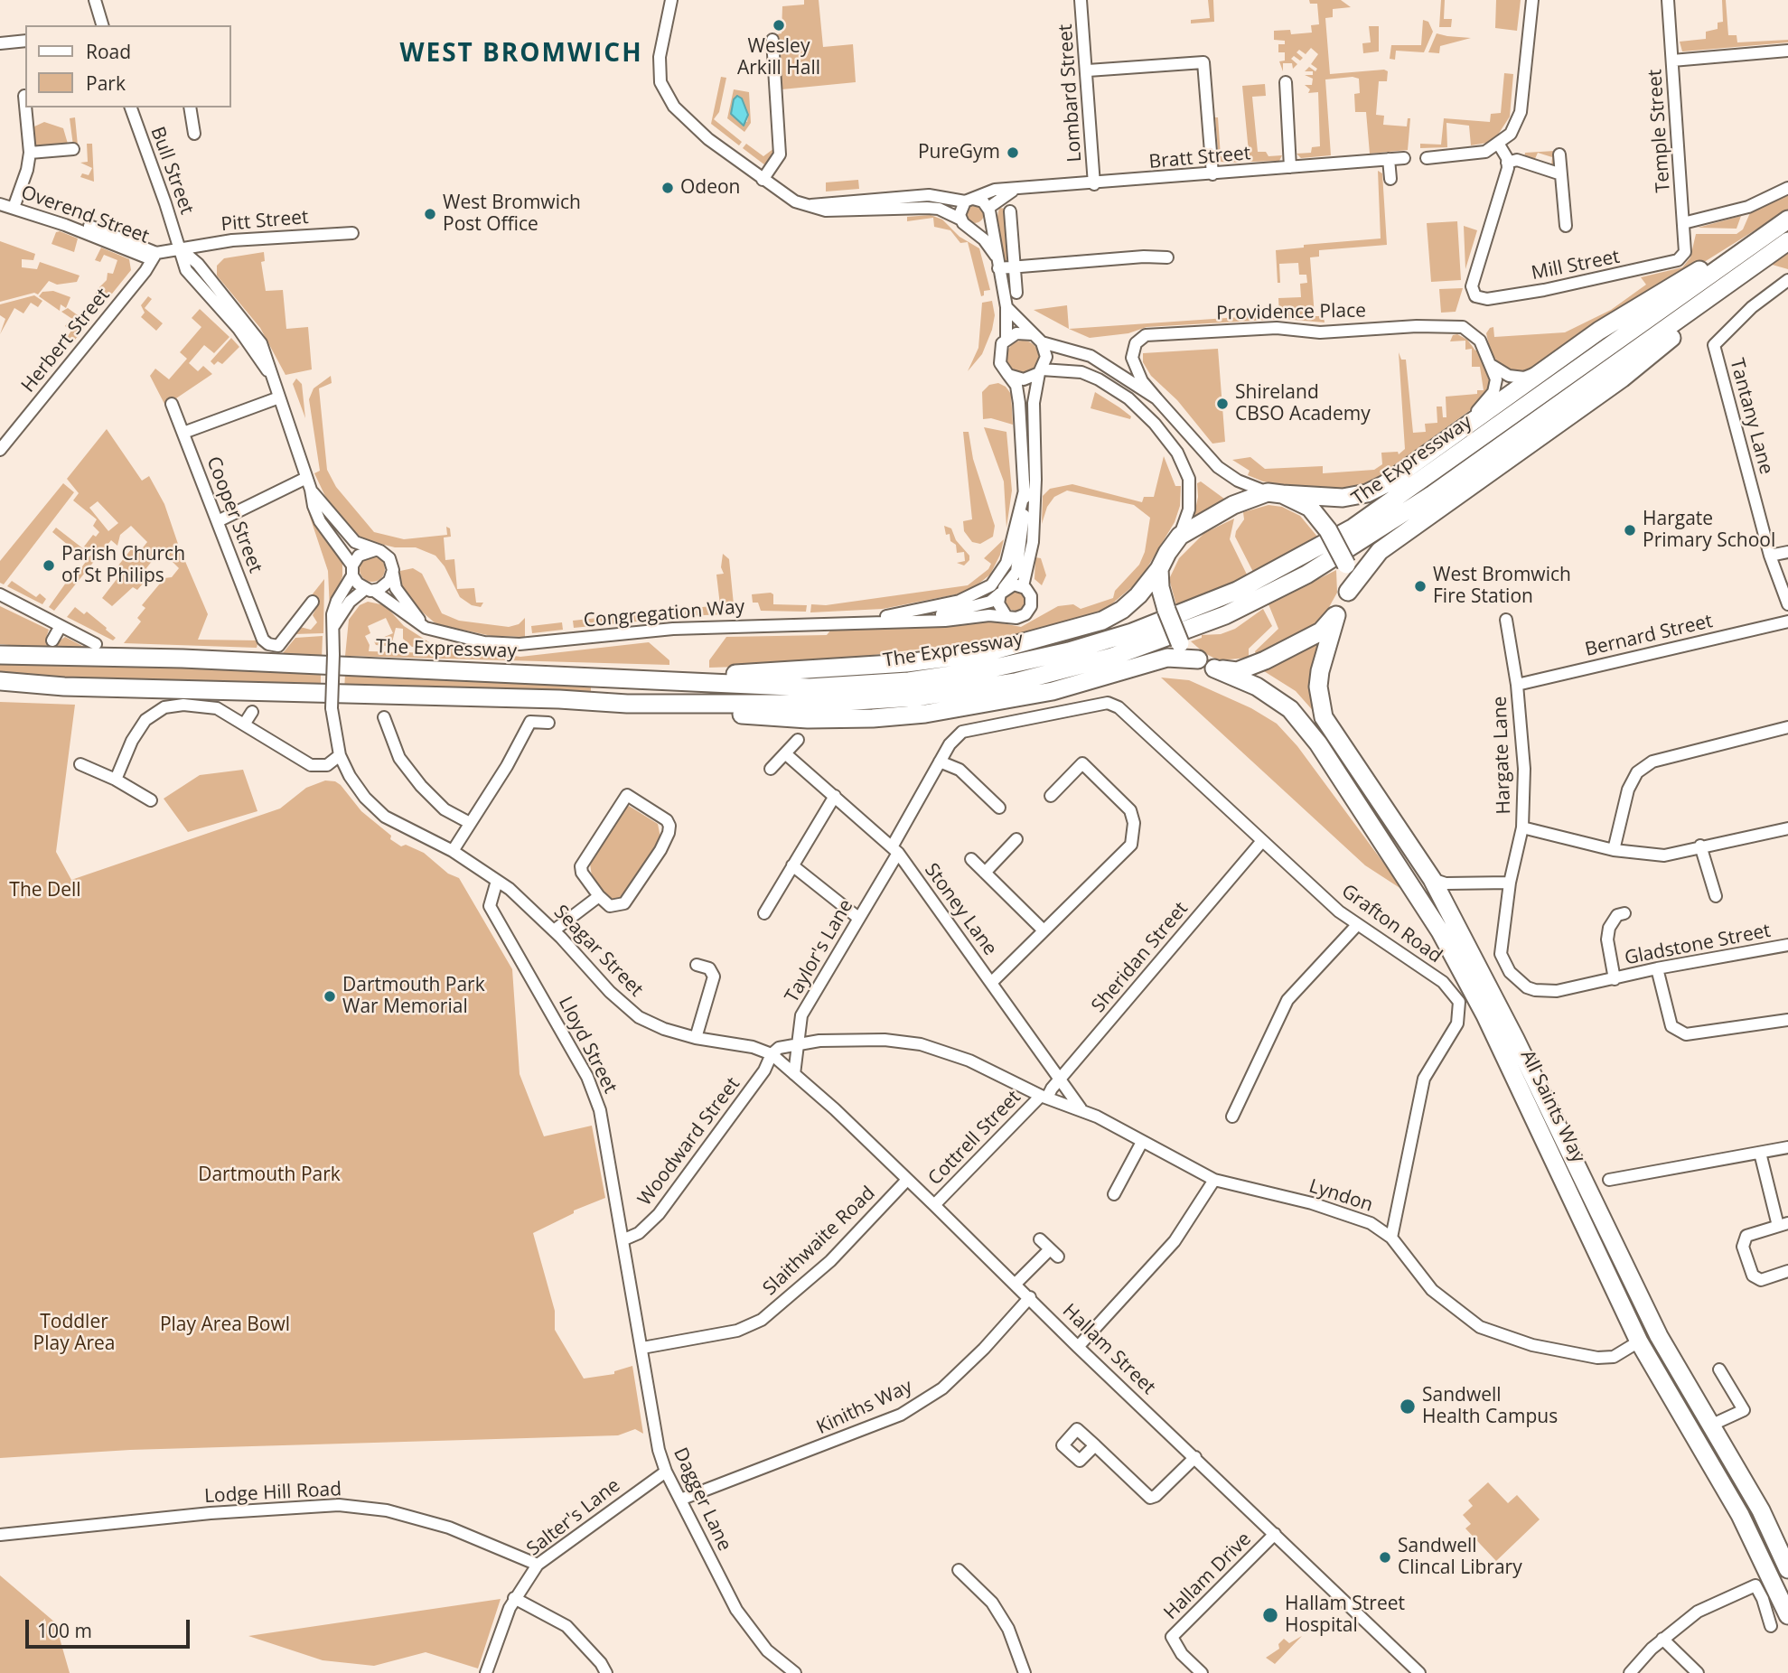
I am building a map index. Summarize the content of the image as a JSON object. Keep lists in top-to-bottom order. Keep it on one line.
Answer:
{"streets":{"highway":["The Expressway","All Saints Way"],"street":["Lombard Street","Temple Street","Bratt Street","Bull Street","Overend Street","Pitt Street","Mill Street","Providence Place","Herbert Street","Tantany Lane","Cooper Street","Congregation Way","Bernard Street","Hargate Lane","Stoney Lane","Grafton Road","Gladstone Street","Seagar Street","Taylor's Lane","Sheridan Street","Lloyd Street","Cottrell Street","Woodward Street","Lyndon","Slaithwaite Road","Hallam Street","Kiniths Way","Lodge Hill Road","Dagger Lane","Salter's Lane","Hallam Drive"]},"crossings":[["Lombard Street","Bratt Street"],["Temple Street","Mill Street"],["Bull Street","Overend Street"],["Bull Street","Pitt Street"],["Overend Street","Pitt Street"],["Overend Street","Herbert Street"],["Bernard Street","Hargate Lane"],["Hargate Lane","Gladstone Street"],["Stoney Lane","Taylor's Lane"],["Stoney Lane","Sheridan Street"],["Stoney Lane","Lyndon"],["Grafton Road","Taylor's Lane"],["Grafton Road","Sheridan Street"],["Grafton Road","Lyndon"],["Seagar Street","Lloyd Street"],["Seagar Street","Woodward Street"],["Seagar Street","Hallam Street"],["Taylor's Lane","Lyndon"],["Taylor's Lane","Hallam Street"],["Sheridan Street","Cottrell Street"],["Sheridan Street","Lyndon"],["Lloyd Street","Woodward Street"],["Lloyd Street","Dagger Lane"],["All Saints Way","Lyndon"],["Cottrell Street","Lyndon"],["Cottrell Street","Hallam Street"],["Woodward Street","Hallam Street"],["Woodward Street","Dagger Lane"],["Slaithwaite Road","Hallam Street"],["Slaithwaite Road","Dagger Lane"],["Hallam Street","Kiniths Way"],["Hallam Street","Hallam Drive"],["Kiniths Way","Dagger Lane"],["Lodge Hill Road","Salter's Lane"],["Dagger Lane","Salter's Lane"]],"districts":["WEST BROMWICH"],"parks":["The Dell","Dartmouth Park","Toddler Play Area","Play Area Bowl"],"places":["Wesley Arkill Hall","PureGym","Odeon","West Bromwich Post Office","Shireland CBSO Academy","Hargate Primary School","Parish Church of St Philips","West Bromwich Fire Station","Dartmouth Park War Memorial","Sandwell Health Campus","Sandwell Clincal Library","Hallam Street Hospital"],"legend":["Road","Park"],"scale_bar":"100 m"}
